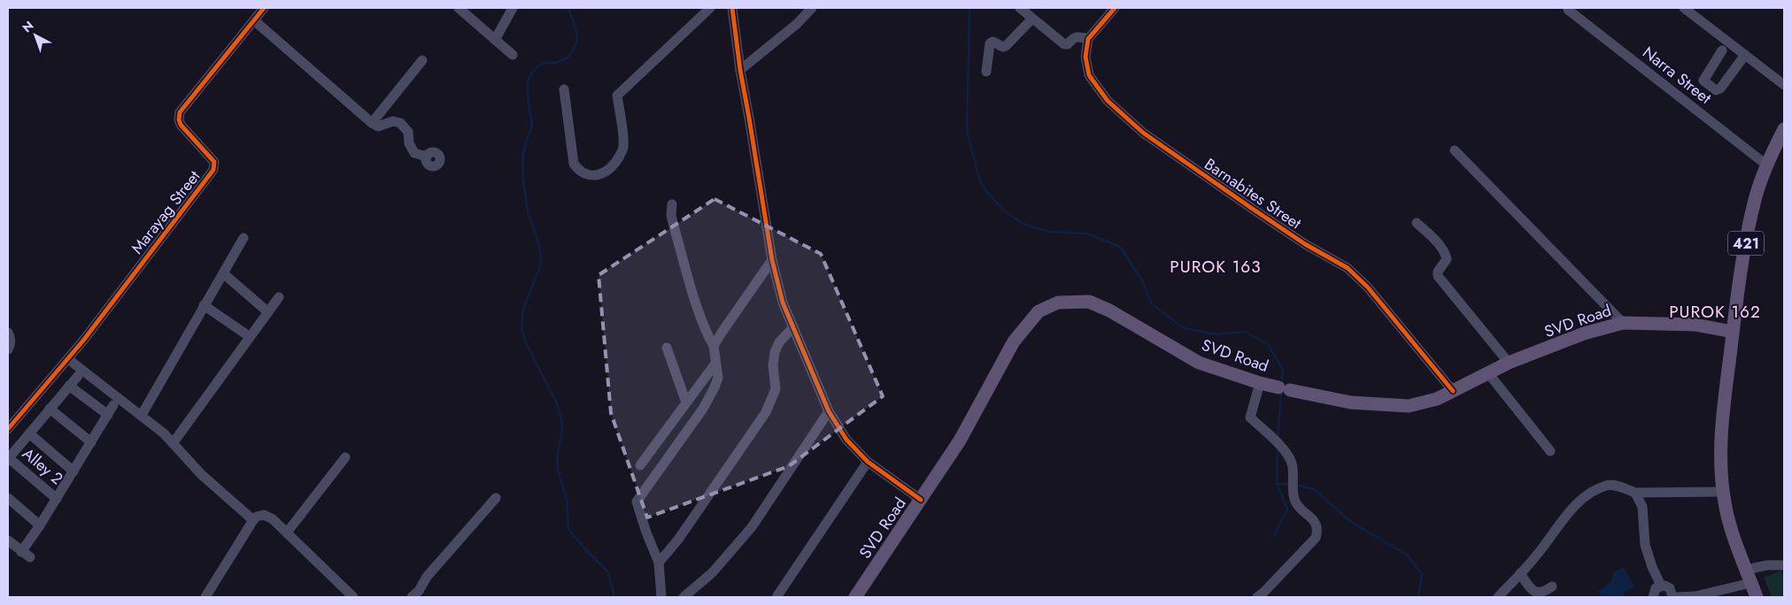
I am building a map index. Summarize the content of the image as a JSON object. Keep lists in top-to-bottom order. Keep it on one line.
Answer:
{"streets":{"main road":["421","SVD Road"],"street":["Narra Street","Barnabites Street","Marayag Street","Alley 2"]},"crossings":[["Narra Street","421"],["Barnabites Street","SVD Road"],["421","SVD Road"]],"districts":["PUROK 163","PUROK 162"],"north":"top left"}
